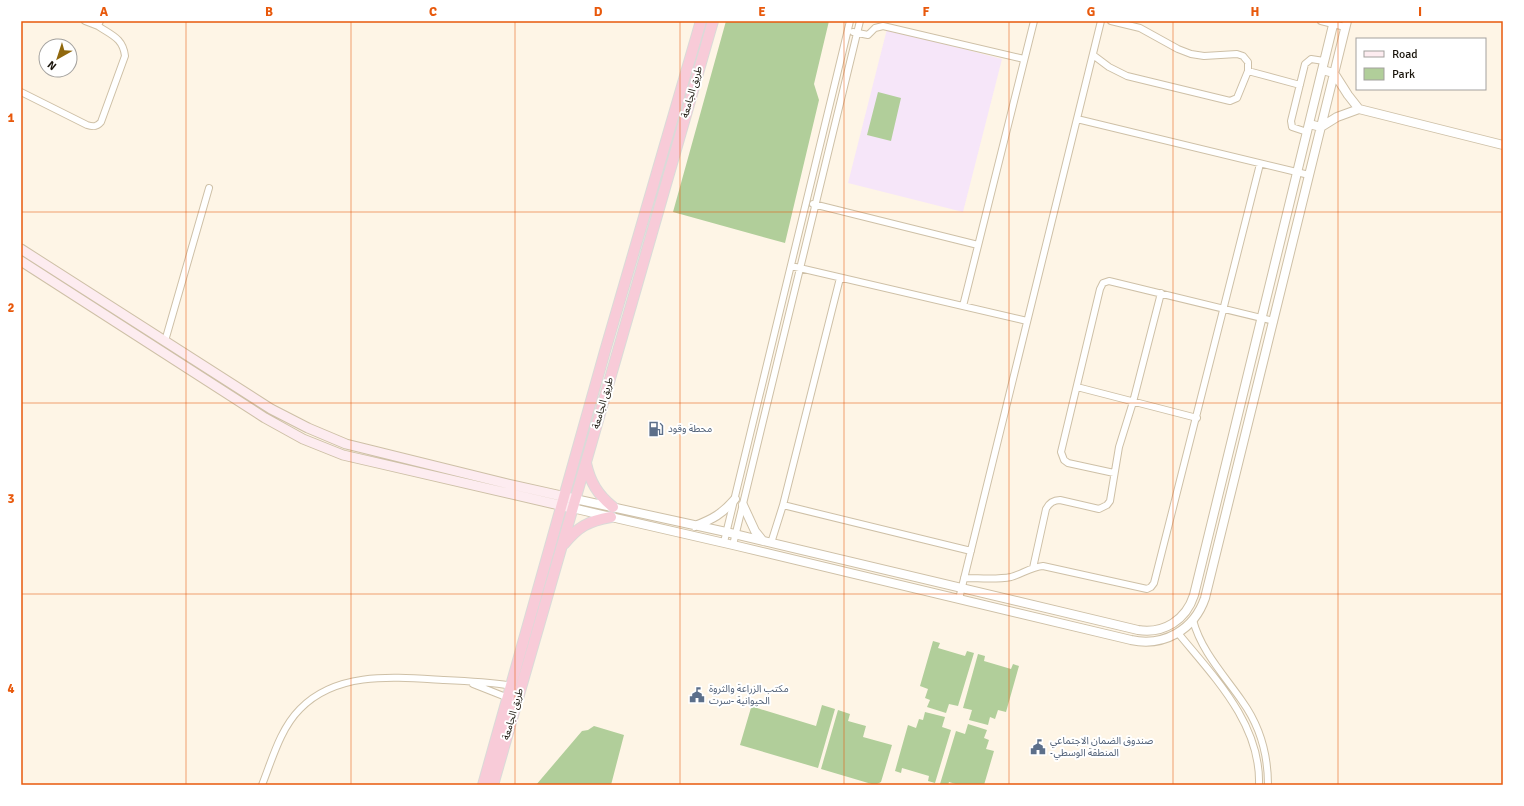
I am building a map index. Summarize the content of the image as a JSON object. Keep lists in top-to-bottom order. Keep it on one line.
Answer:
{"streets":{"highway":["طريق الجامعة"]},"places":{"fuel station":["محطة وقود"],"public building":["مكتب الزراعة والثروة الحيوانية -سرت","صندوق الضمان الاجتماعي -المنطقة الوسطي"]},"legend":["Road","Park"],"north":"bottom left","grid":{"columns":["A","B","C","D","E","F","G","H","I"],"rows":["1","2","3","4"]}}
